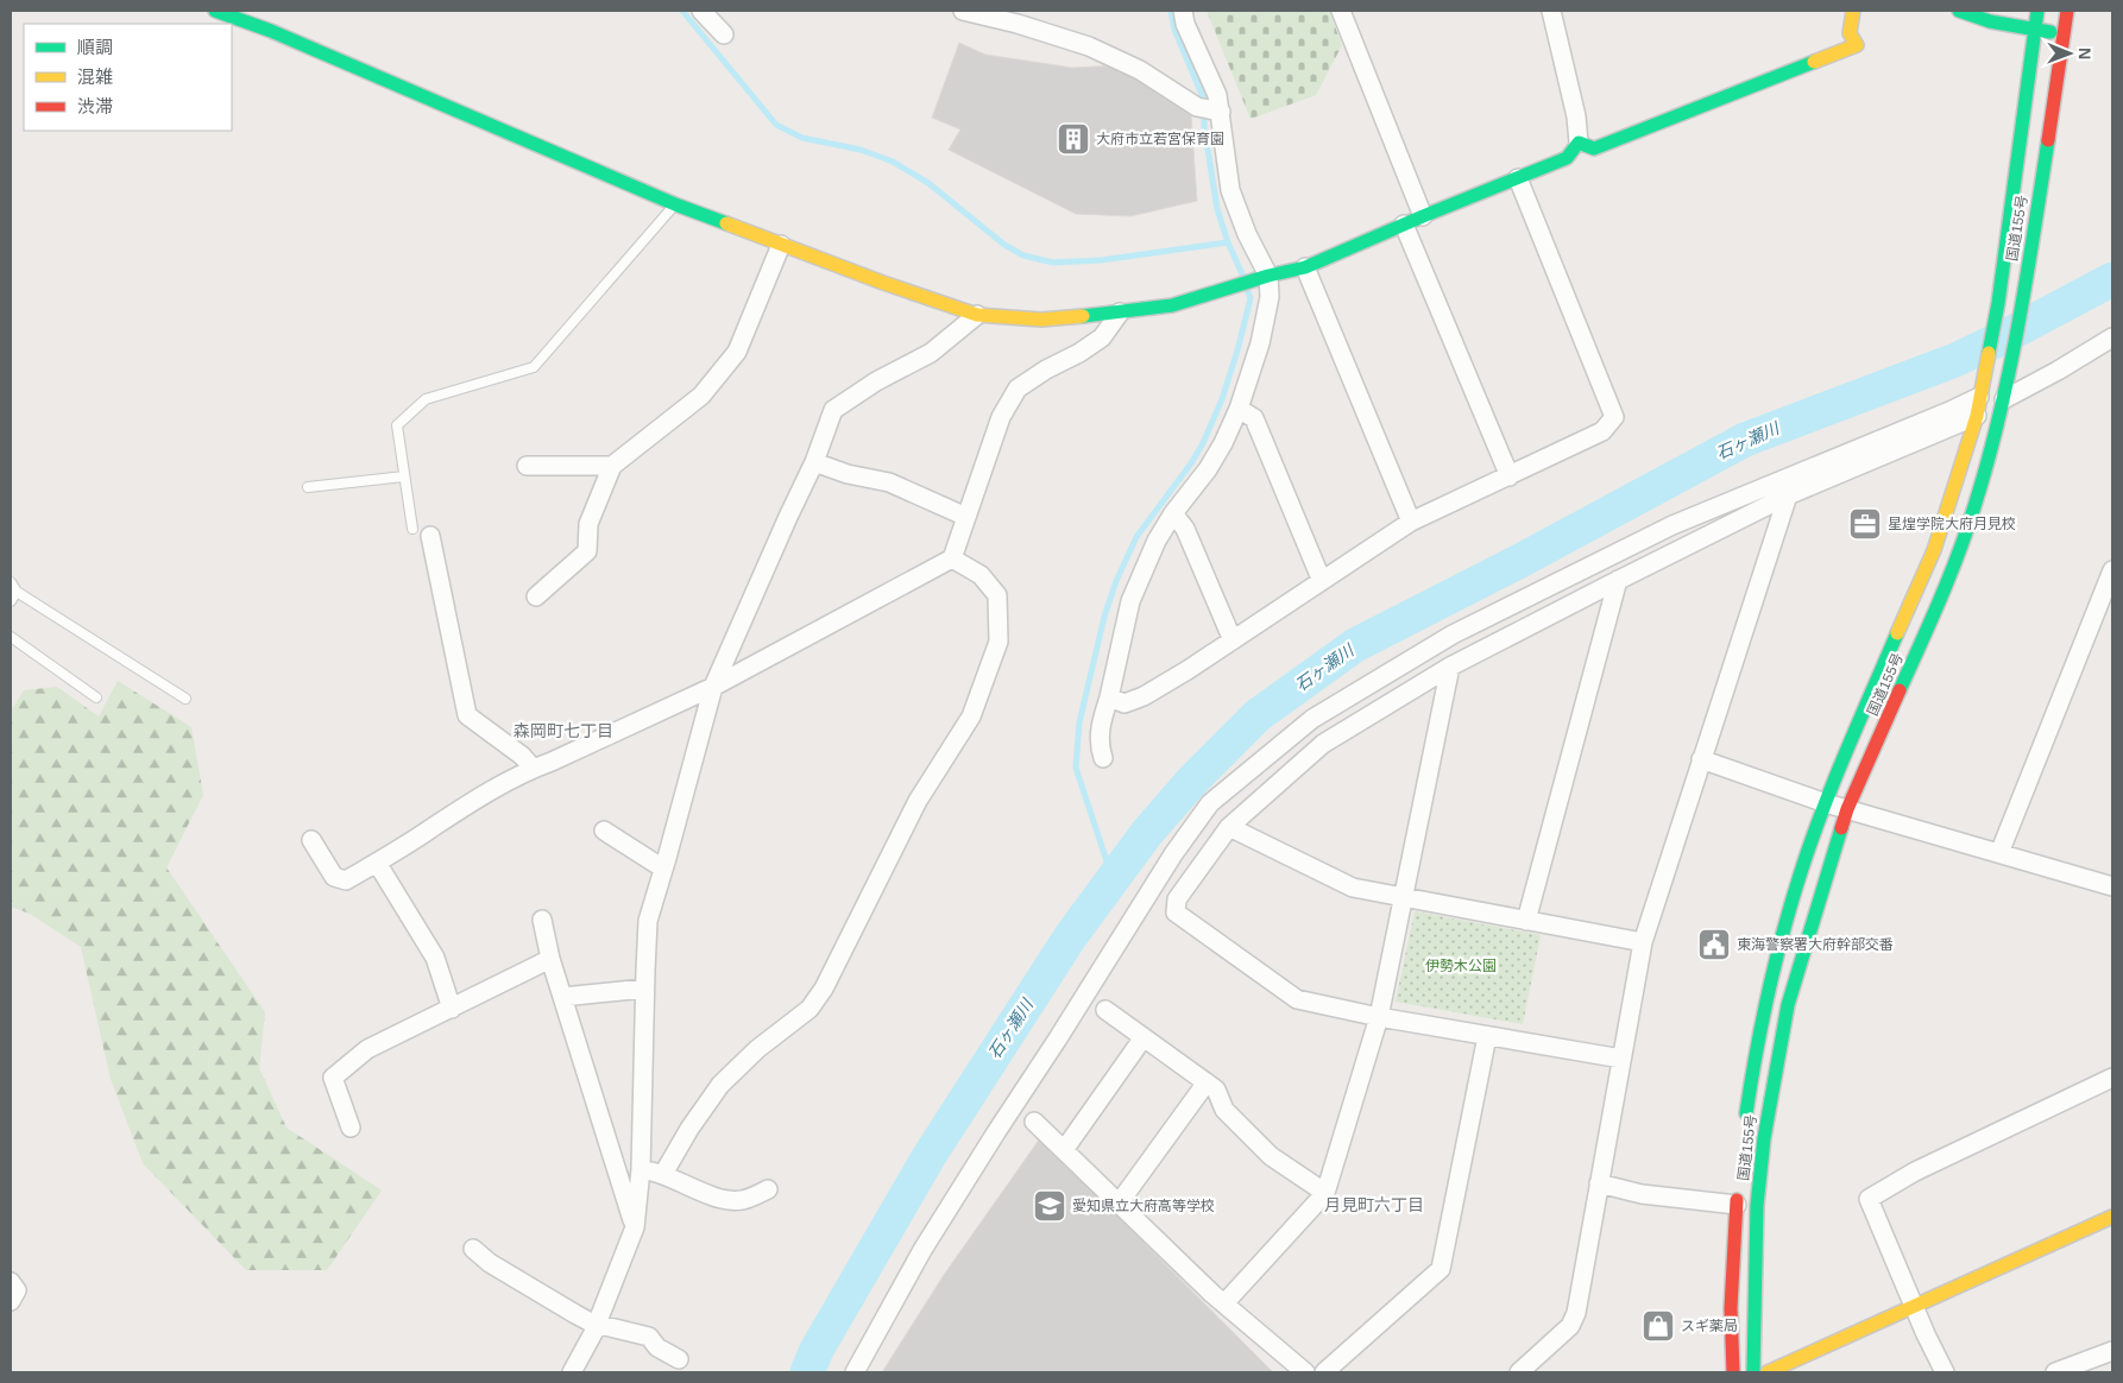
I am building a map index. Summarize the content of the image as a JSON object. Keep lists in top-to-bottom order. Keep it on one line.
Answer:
{"streets":{"main road":["国道155号"]},"districts":["森岡町七丁目","月見町六丁目"],"water":["石ヶ瀬川"],"parks":["伊勢木公園"],"places":{"building":["大府市立若宮保育園"],"office":["星煌学院大府月見校"],"public building":["東海警察署大府幹部交番"],"school or university":["愛知県立大府高等学校"],"shop":["スギ薬局"]},"legend":["順調","混雑","渋滞"],"north":"right"}
